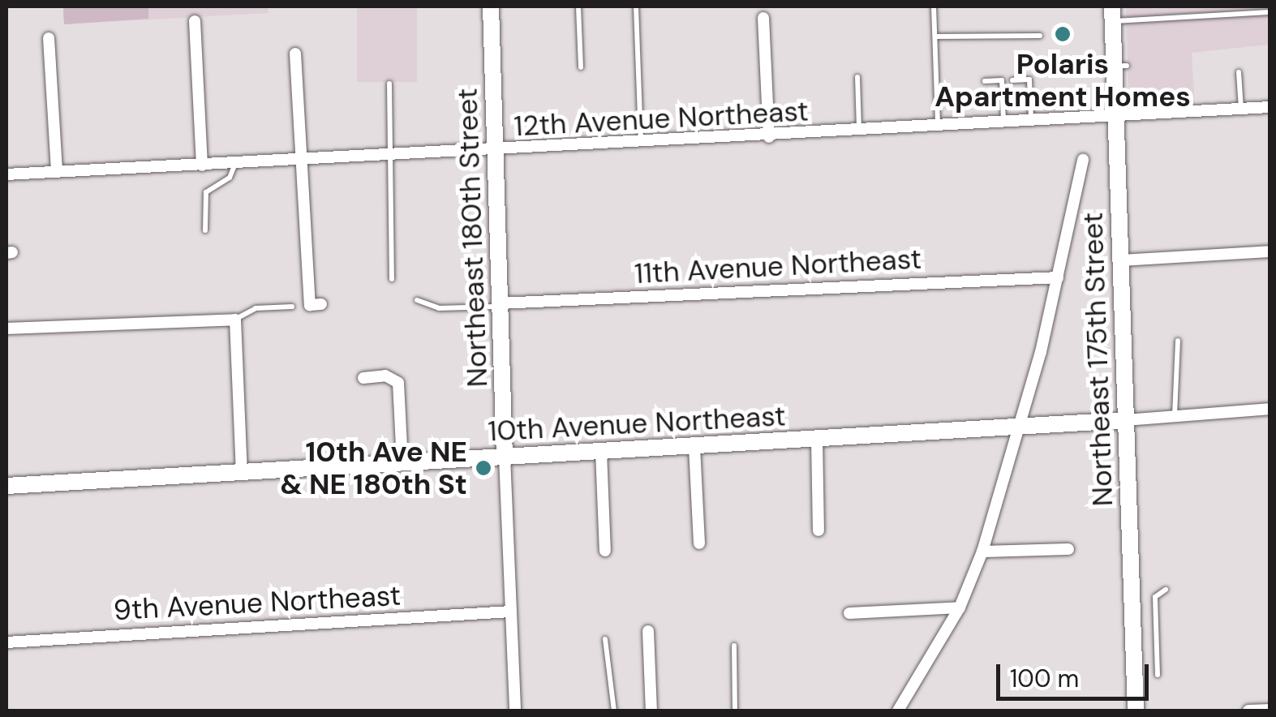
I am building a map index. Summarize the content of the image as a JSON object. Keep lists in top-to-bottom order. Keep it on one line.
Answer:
{"streets":{"street":["12th Avenue Northeast","Northeast 180th Street","11th Avenue Northeast","Northeast 175th Street","10th Avenue Northeast","9th Avenue Northeast"]},"crossings":[["12th Avenue Northeast","Northeast 180th Street"],["12th Avenue Northeast","Northeast 175th Street"],["Northeast 180th Street","11th Avenue Northeast"],["Northeast 180th Street","10th Avenue Northeast"],["Northeast 180th Street","9th Avenue Northeast"],["Northeast 175th Street","10th Avenue Northeast"]],"places":["Polaris Apartment Homes","10th Ave NE & NE 180th St"],"scale_bar":"100 m"}
